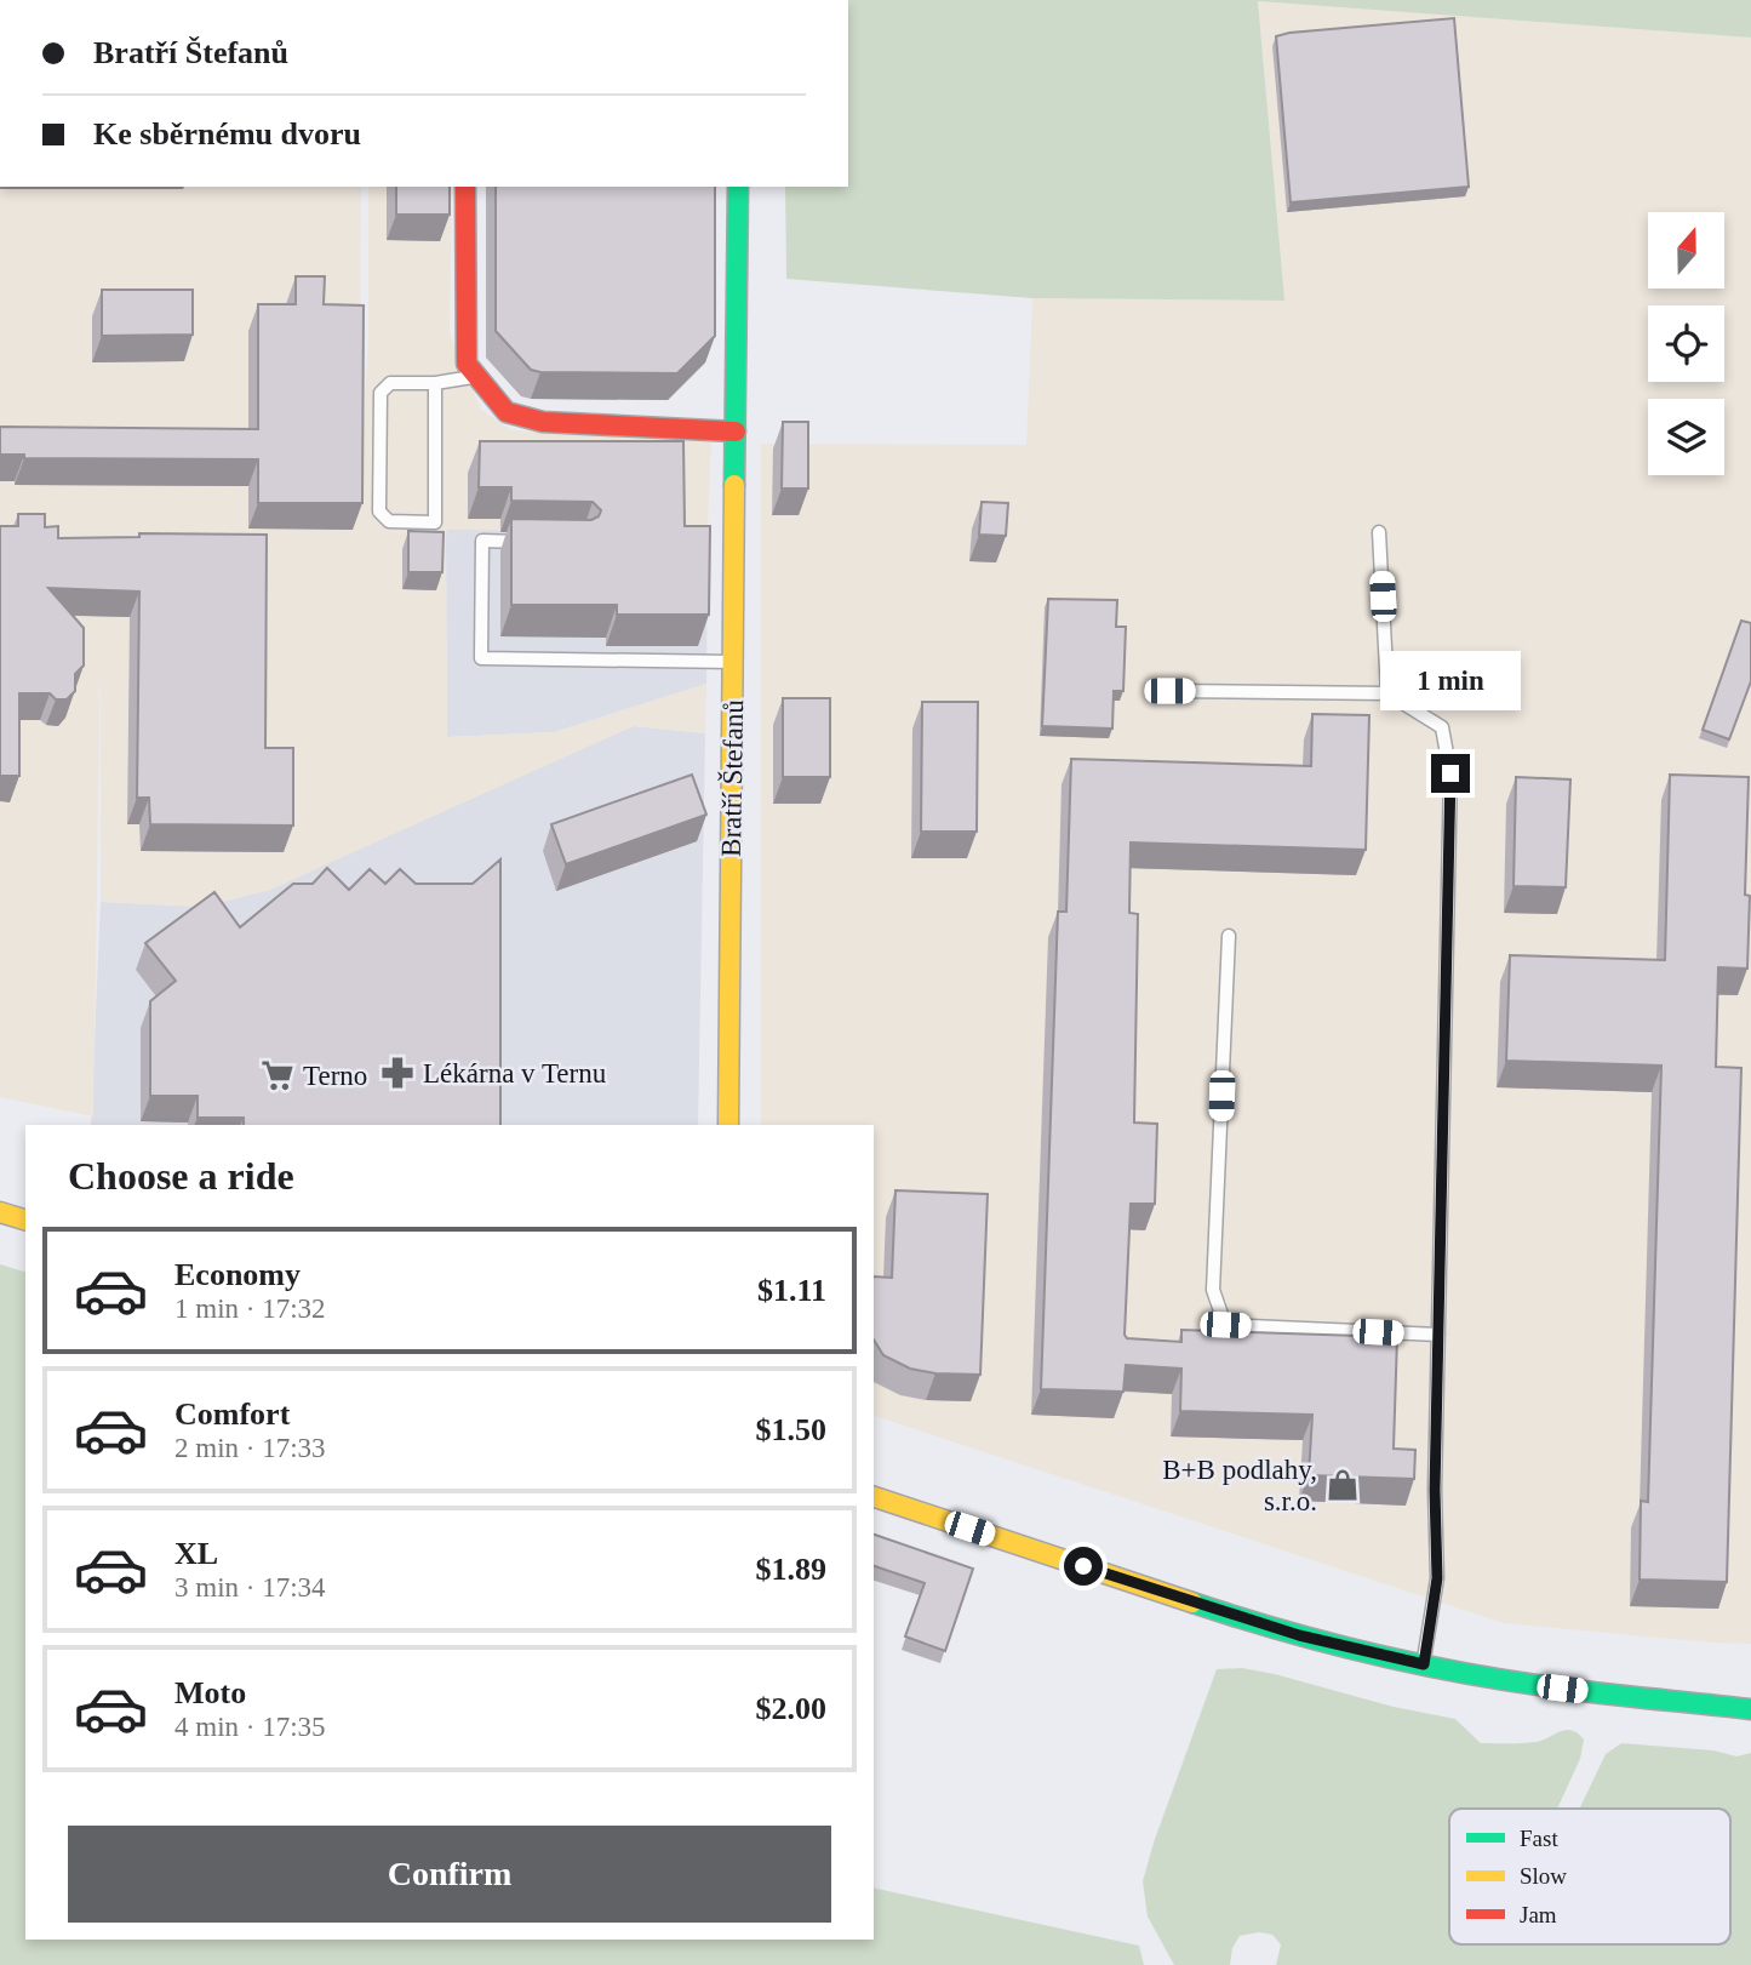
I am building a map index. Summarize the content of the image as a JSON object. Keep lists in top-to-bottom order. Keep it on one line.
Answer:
{"streets":{"street":["Bratří Štefanů"]},"places":{"pharmacy":["Lékárna v Ternu"],"supermarket":["Terno"],"shop":["B+B podlahy, s.r.o."]},"legend":["Fast","Slow","Jam"],"north":"top","page":{"banner":["Bratří Štefanů","Ke sběrnému dvoru"],"bubble":"1 min","heading":"Choose a ride","list":[{"name":"Economy","note":"1 min · 17:32","value":"$1.11"},{"name":"Comfort","note":"2 min · 17:33","value":"$1.50"},{"name":"XL","note":"3 min · 17:34","value":"$1.89"},{"name":"Moto","note":"4 min · 17:35","value":"$2.00"}],"buttons":"Confirm"}}
